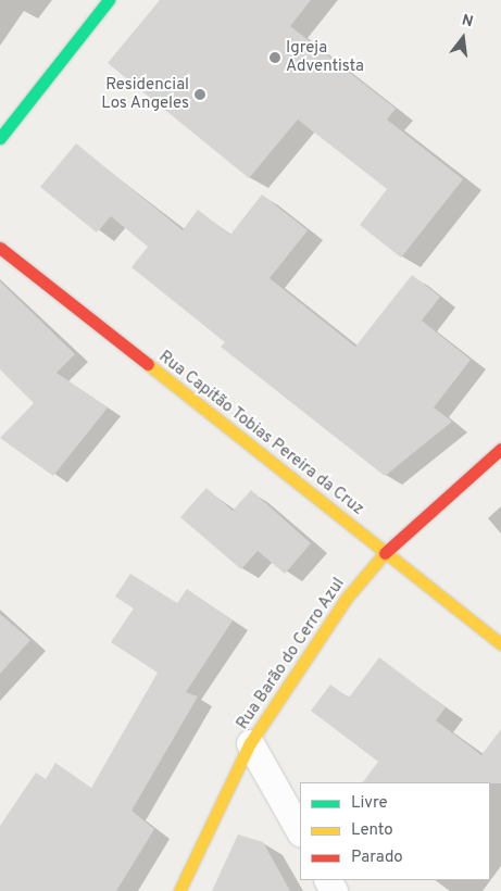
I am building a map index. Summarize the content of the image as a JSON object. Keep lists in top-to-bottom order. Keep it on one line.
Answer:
{"streets":{"main road":["Rua Capitão Tobias Pereira da Cruz","Rua Barão do Cerro Azul"]},"crossings":[["Rua Capitão Tobias Pereira da Cruz","Rua Barão do Cerro Azul"]],"places":["Igreja Adventista","Residencial Los Angeles"],"legend":["Livre","Lento","Parado"],"north":"top"}
